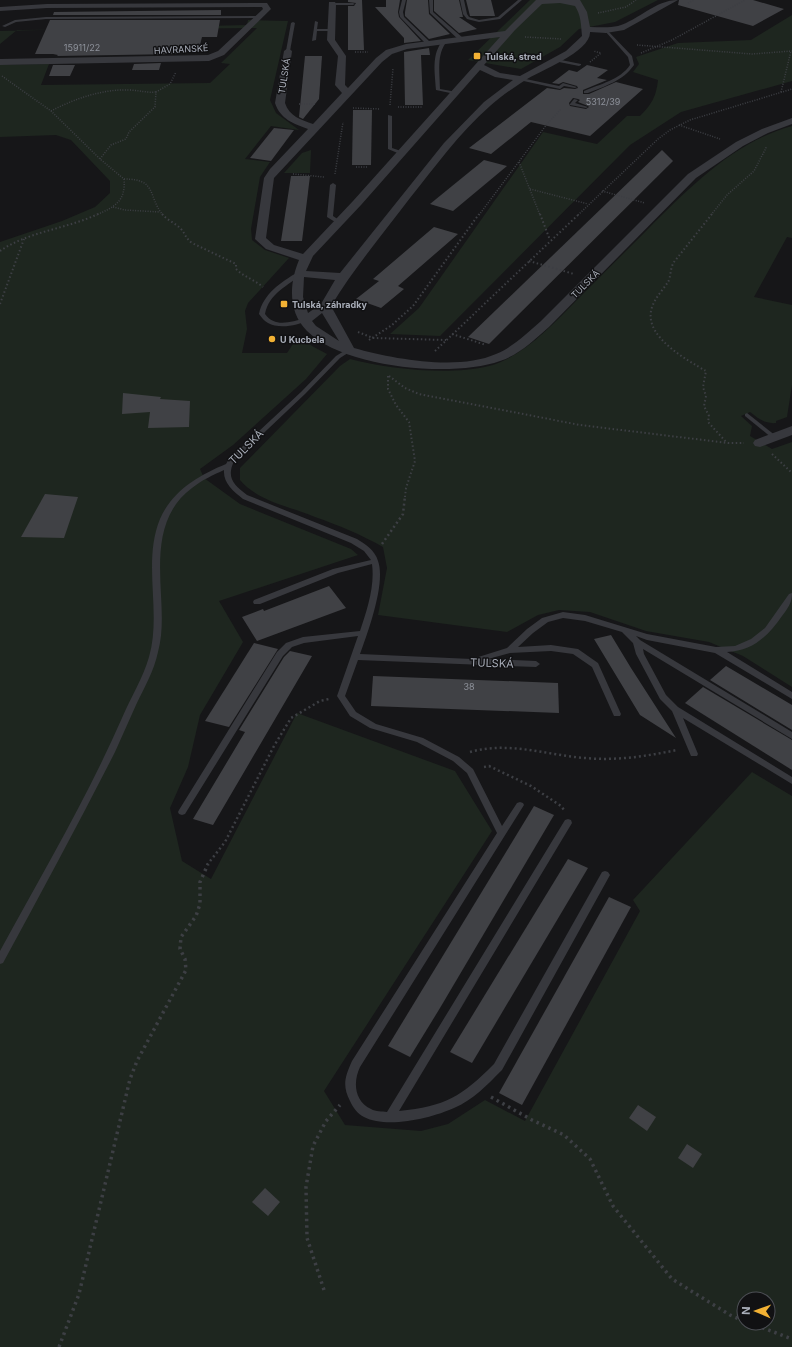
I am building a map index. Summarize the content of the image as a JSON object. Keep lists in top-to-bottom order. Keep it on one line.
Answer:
{"streets":{"street":["HAVRANSKÉ","TULSKÁ"]},"places":{"transit":["Tulská, stred","Tulská, záhradky"],"other":["U Kucbela"]},"house_numbers":["15911/22","5312/39","38"],"north":"left"}
